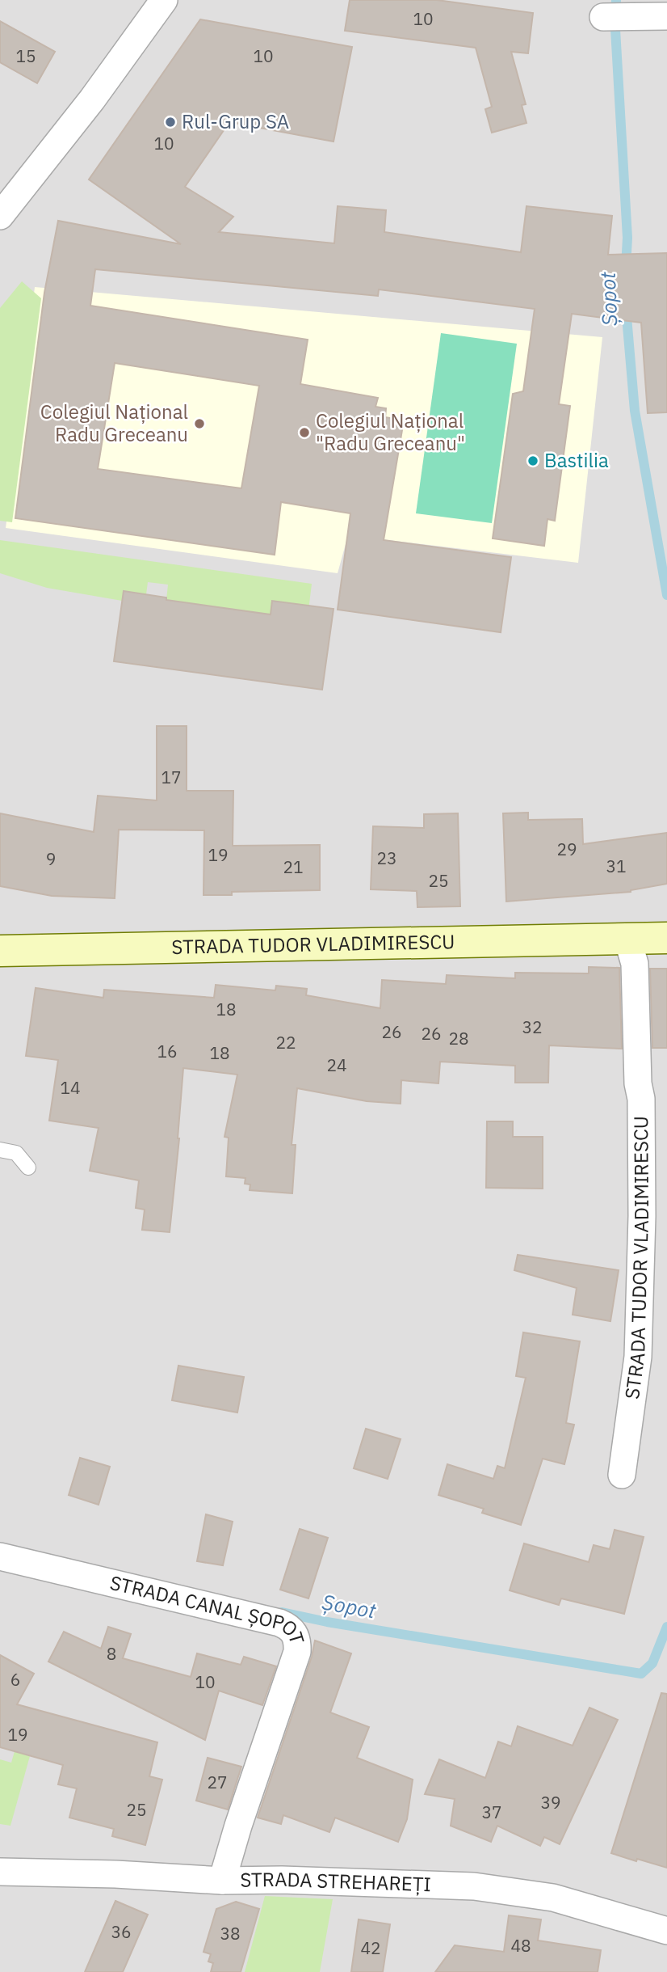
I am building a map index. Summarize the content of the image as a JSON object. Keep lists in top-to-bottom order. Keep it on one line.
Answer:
{"streets":{"main road":["STRADA TUDOR VLADIMIRESCU"],"street":["STRADA CANAL ȘOPOT","STRADA STREHAREȚI"]},"crossings":[["STRADA CANAL ȘOPOT","STRADA STREHAREȚI"]],"water":["Șopot"],"places":["Rul-Grup SA","Colegiul Național Radu Greceanu","Colegiul Național \"Radu Greceanu\"","Bastilia"],"house_numbers":["10","15","10","10","17","29","19","23","9","31","21","25","18","32","26","26","28","22","16","18","24","14","8","6","10","19","27","39","25","37","36","38","48","42"]}
